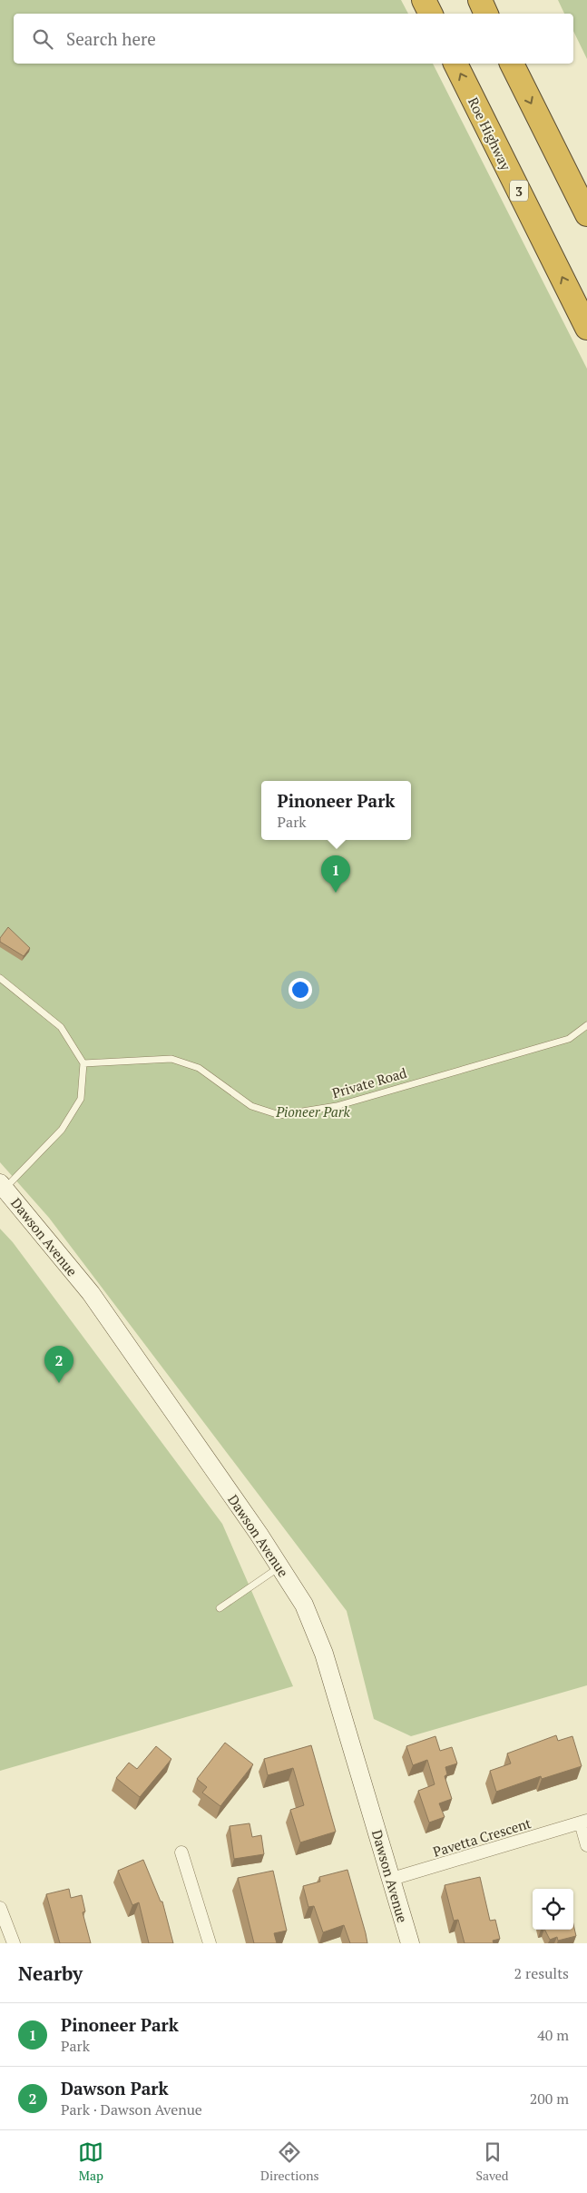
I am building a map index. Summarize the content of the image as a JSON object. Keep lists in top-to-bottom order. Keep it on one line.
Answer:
{"streets":{"highway":["Roe Highway","3"],"main road":["Dawson Avenue"],"street":["Pavetta Crescent"],"lane":["Private Road"]},"crossings":[["Dawson Avenue","Pavetta Crescent"]],"parks":["Pioneer Park"],"page":{"search":"Search here","popup":["Pinoneer Park","Park"],"pins":["1","2"],"heading":["Nearby","2 results"],"list":[{"mark":"1","name":"Pinoneer Park","note":"Park","value":"40 m"},{"mark":"2","name":"Dawson Park","note":"Park · Dawson Avenue","value":"200 m"}],"nav":["Map","Directions","Saved"]}}
